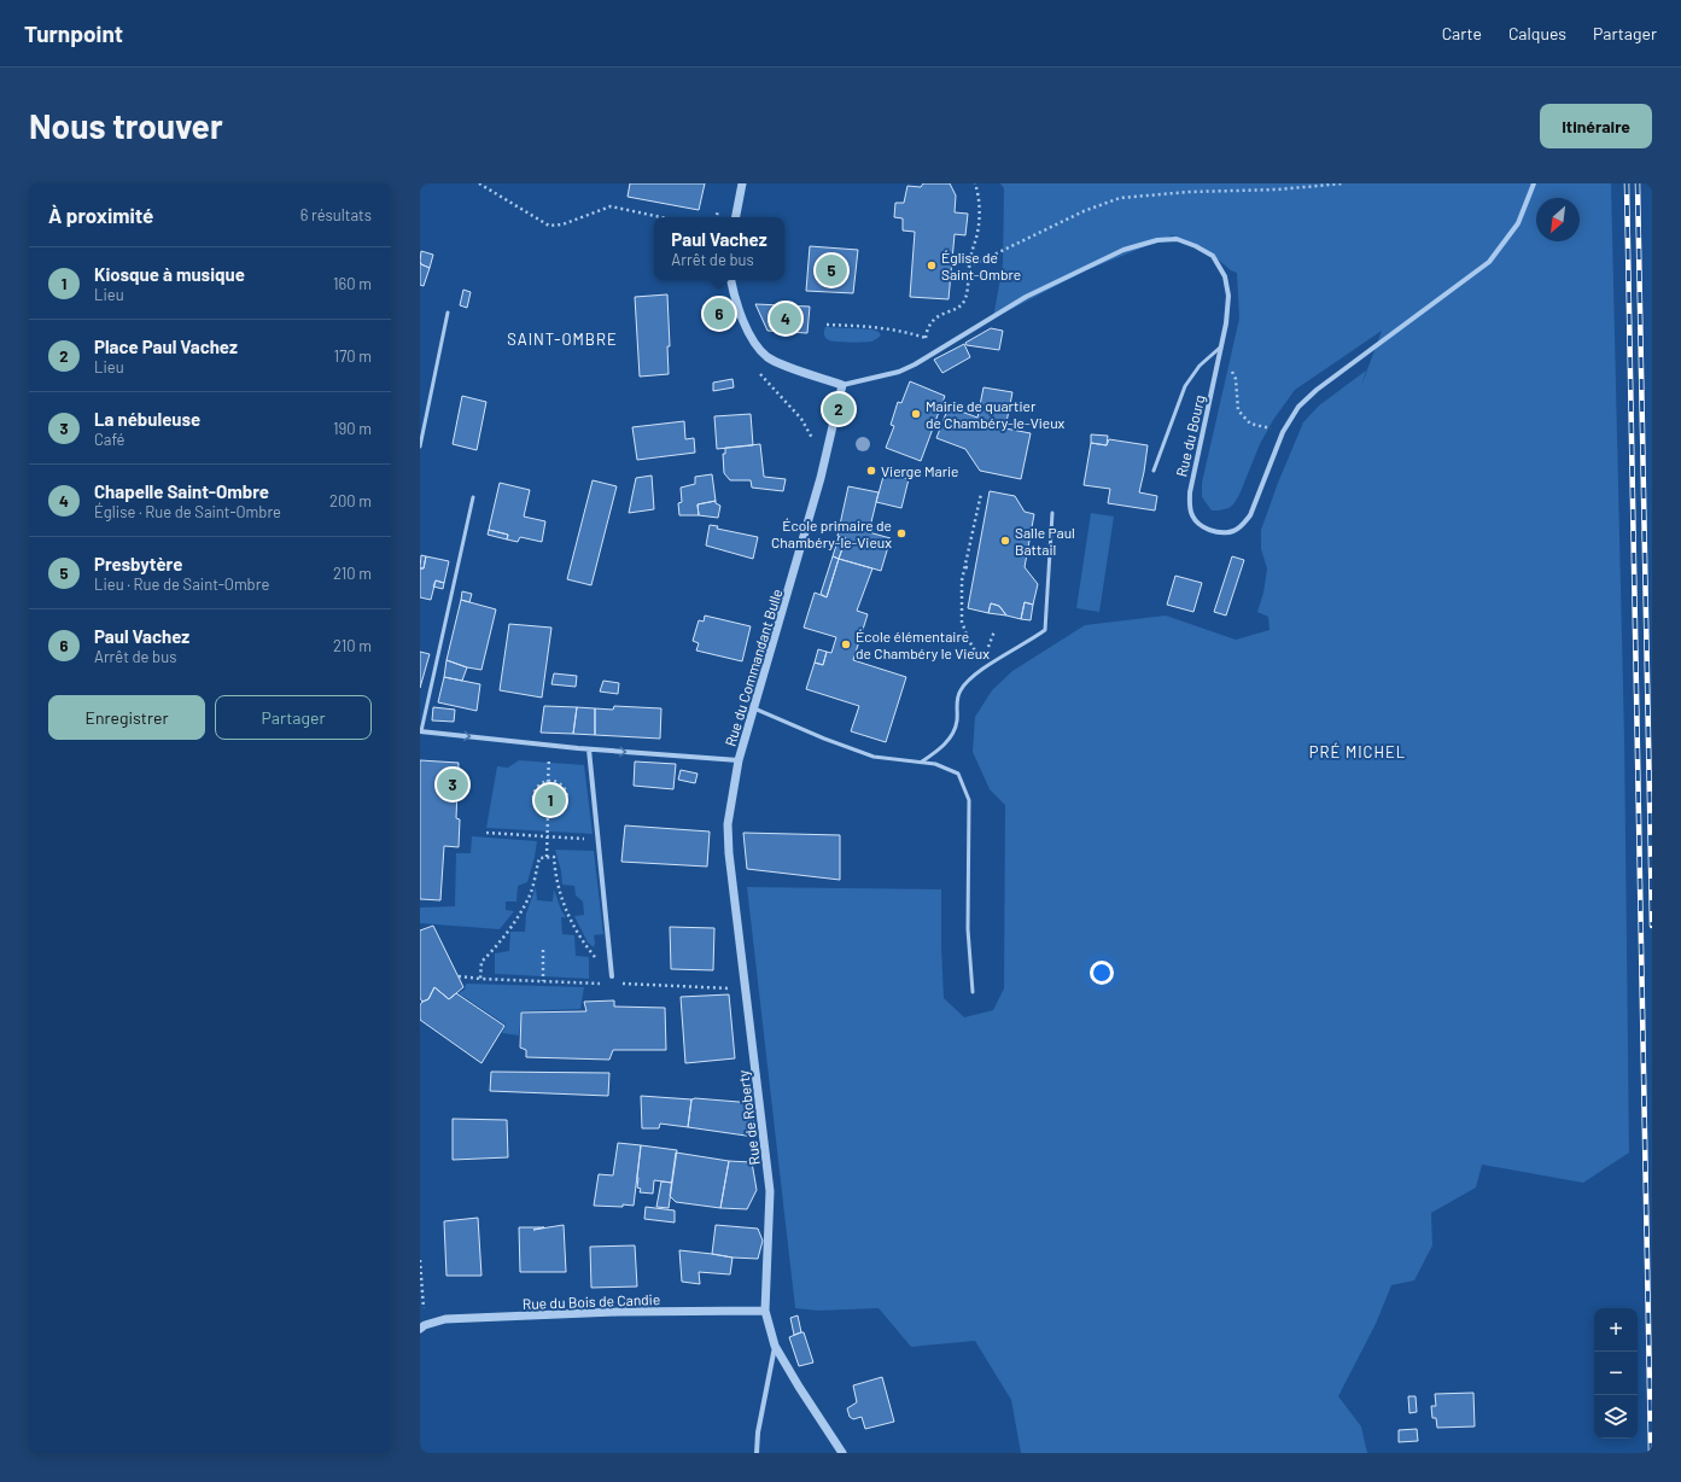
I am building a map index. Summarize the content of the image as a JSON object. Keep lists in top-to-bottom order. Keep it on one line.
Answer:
{"streets":{"street":["Rue du Bourg","Rue du Commandant Bulle","Rue de Roberty","Rue du Bois de Candie"]},"crossings":[["Rue du Bourg","Rue du Commandant Bulle"],["Rue du Commandant Bulle","Rue de Roberty"],["Rue de Roberty","Rue du Bois de Candie"]],"one_way":["Rue du Commandant Bulle"],"districts":["SAINT-OMBRE","PRÉ MICHEL"],"places":["Église de Saint-Ombre","Mairie de quartier de Chambéry-le-Vieux","Vierge Marie","École primaire de Chambéry-le-Vieux","Salle Paul Battail","École élémentaire de Chambéry le Vieux"],"north":"bottom left","page":{"header":"Turnpoint","nav":["Carte","Calques","Partager"],"buttons":["Itinéraire",["Enregistrer","Partager"]],"title":"Nous trouver","heading":["À proximité","6 résultats"],"popup":["Paul Vachez","Arrêt de bus"],"list":[{"mark":"1","name":"Kiosque à musique","note":"Lieu","value":"160 m"},{"mark":"2","name":"Place Paul Vachez","note":"Lieu","value":"170 m"},{"mark":"3","name":"La nébuleuse","note":"Café","value":"190 m"},{"mark":"4","name":"Chapelle Saint-Ombre","note":"Église · Rue de Saint-Ombre","value":"200 m"},{"mark":"5","name":"Presbytère","note":"Lieu · Rue de Saint-Ombre","value":"210 m"},{"mark":"6","name":"Paul Vachez","note":"Arrêt de bus","value":"210 m"}],"pins":["5","6","4","2","3","1"],"map_buttons":["+","−"]}}
